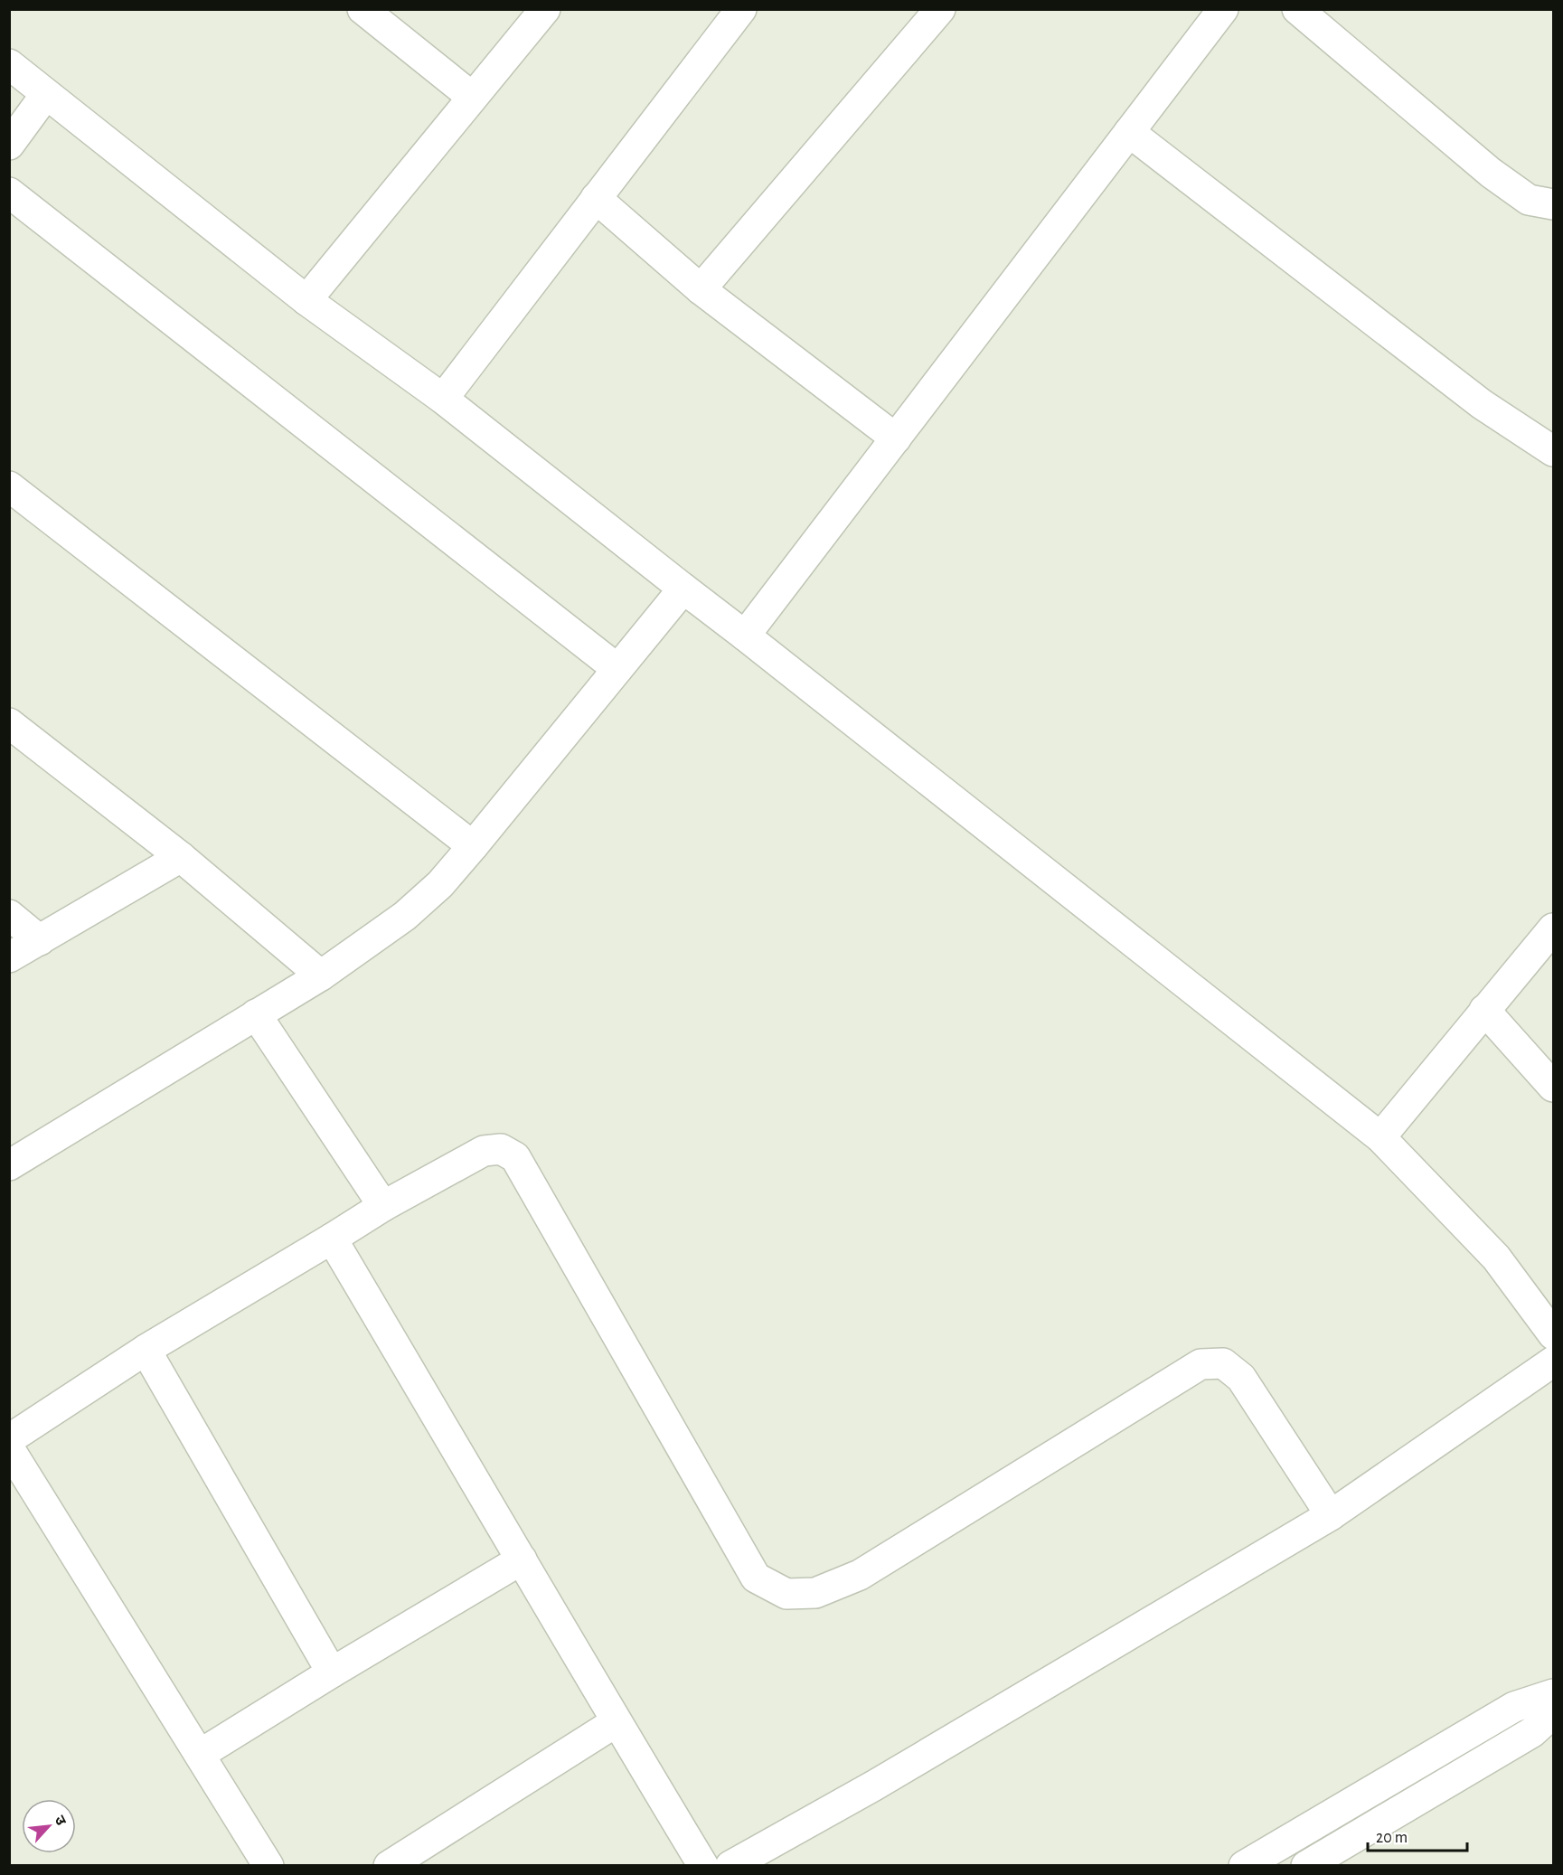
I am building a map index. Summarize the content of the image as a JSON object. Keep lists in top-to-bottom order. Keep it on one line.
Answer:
{"scale_bar":"20 m","north":"top right"}
